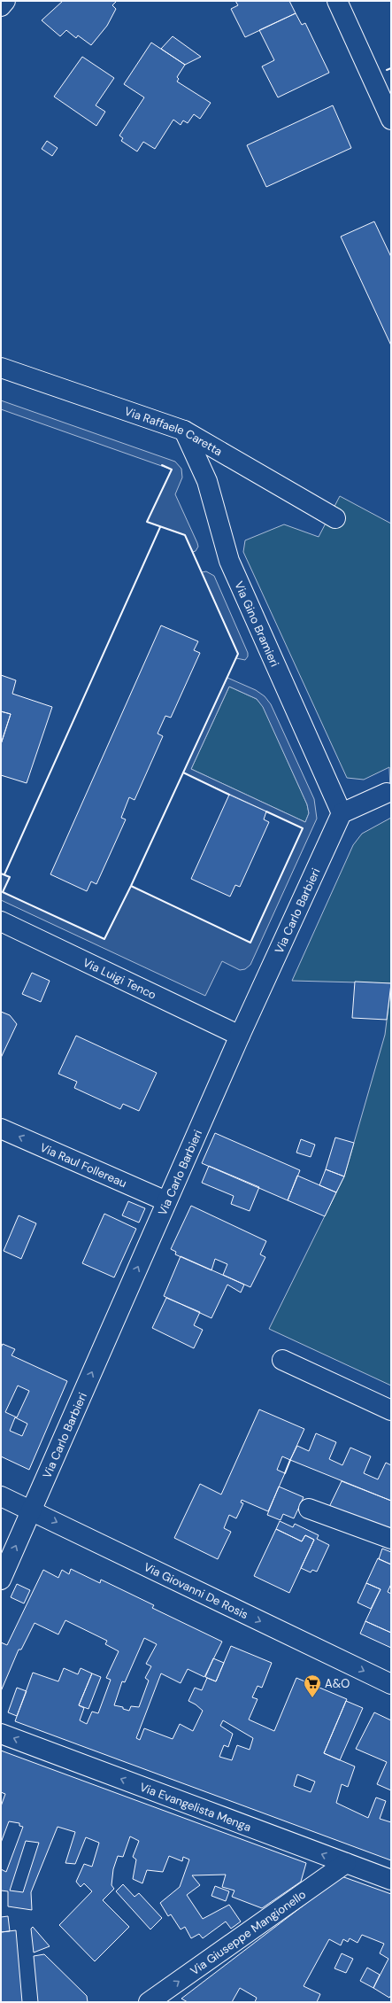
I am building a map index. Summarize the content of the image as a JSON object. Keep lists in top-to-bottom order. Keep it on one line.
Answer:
{"streets":{"street":["Via Raffaele Caretta","Via Gino Bramieri","Via Carlo Barbieri","Via Luigi Tenco","Via Raul Follereau","Via Giovanni De Rosis","Via Evangelista Menga","Via Giuseppe Mangionello"]},"crossings":[["Via Raffaele Caretta","Via Gino Bramieri"],["Via Gino Bramieri","Via Carlo Barbieri"],["Via Carlo Barbieri","Via Luigi Tenco"],["Via Carlo Barbieri","Via Raul Follereau"],["Via Carlo Barbieri","Via Giovanni De Rosis"],["Via Evangelista Menga","Via Giuseppe Mangionello"]],"one_way":["Via Carlo Barbieri","Via Raul Follereau","Via Giovanni De Rosis","Via Evangelista Menga","Via Giuseppe Mangionello"],"places":{"supermarket":["A&O"]}}
